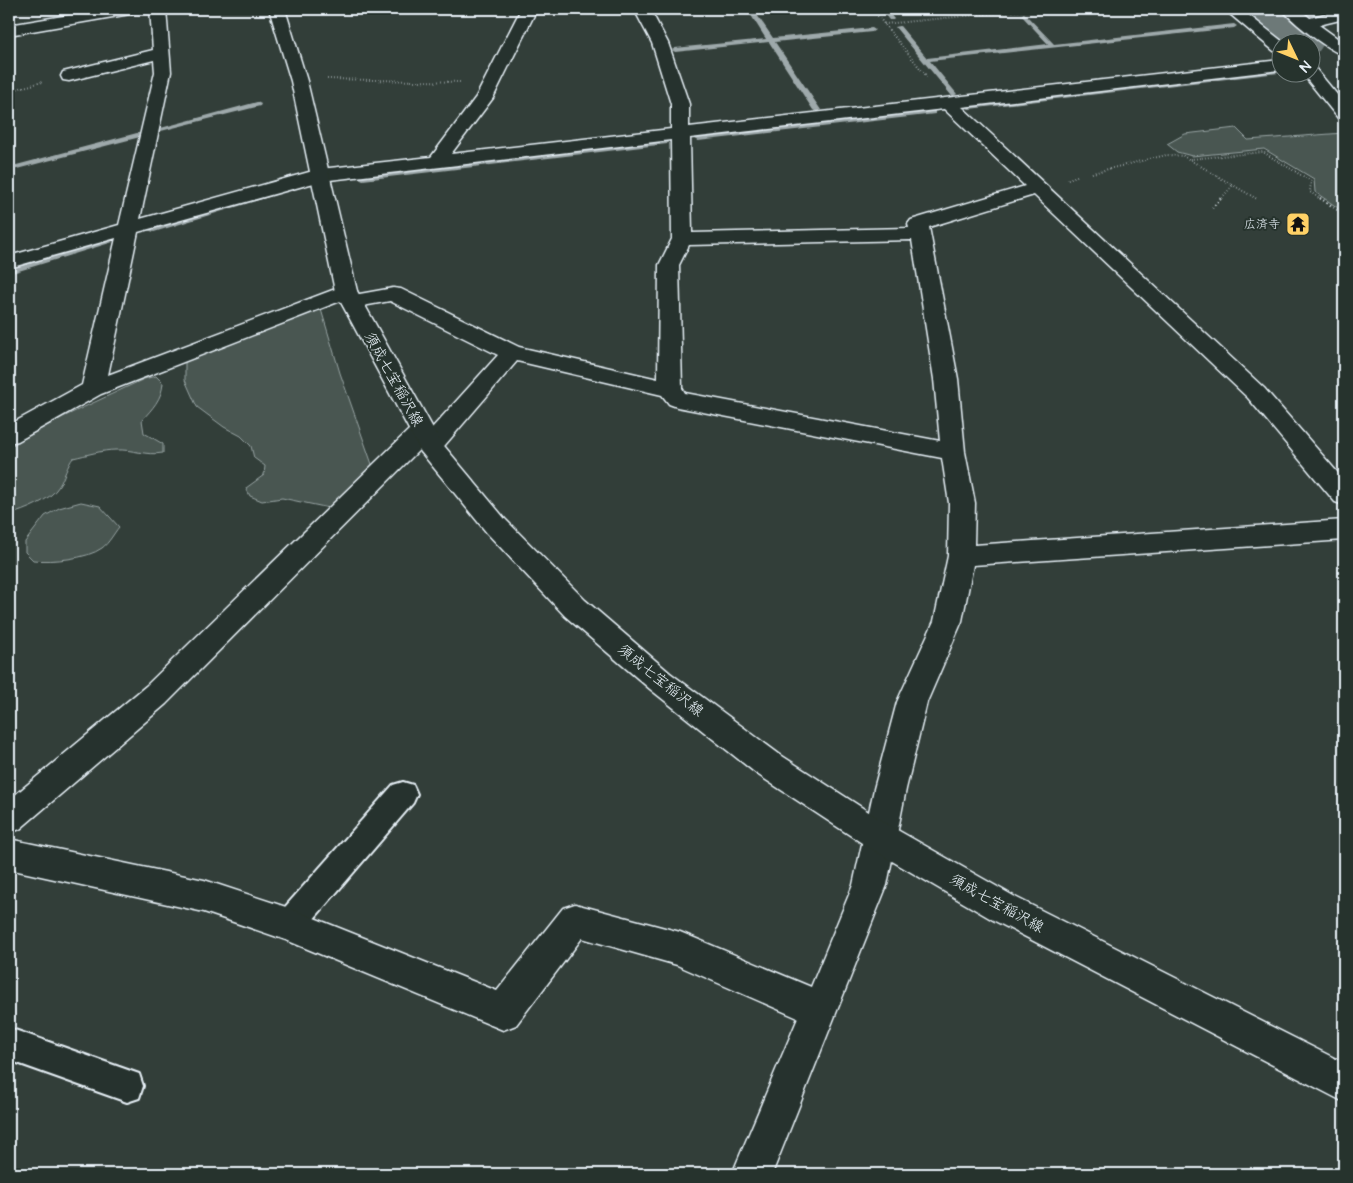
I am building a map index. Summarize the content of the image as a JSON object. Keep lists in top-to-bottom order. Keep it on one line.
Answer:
{"streets":{"street":["須成七宝稲沢線"]},"places":{"temple":["広済寺"]},"north":"bottom right"}
